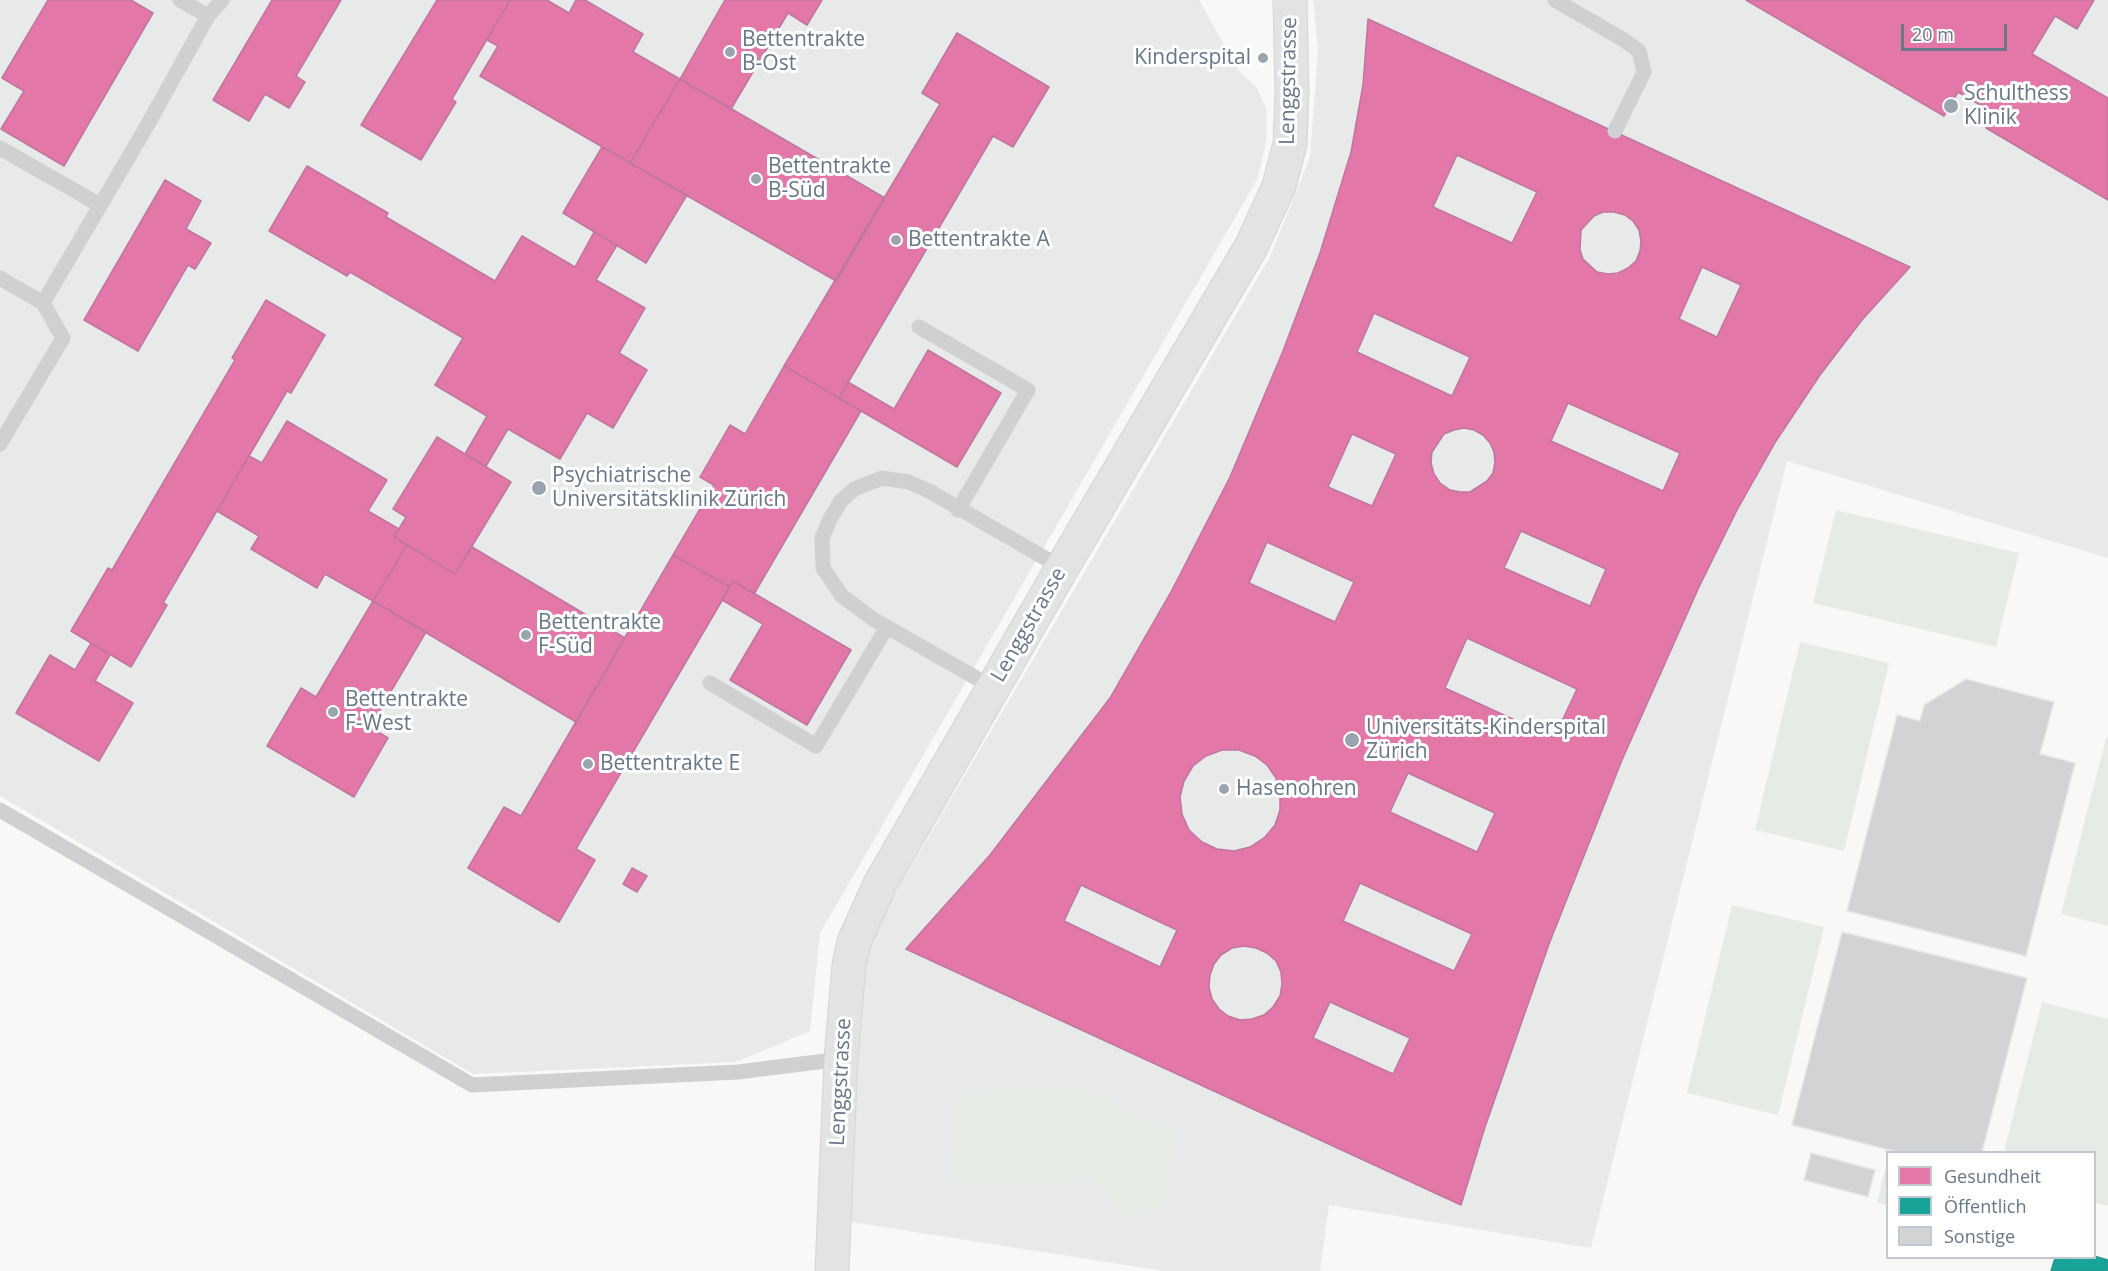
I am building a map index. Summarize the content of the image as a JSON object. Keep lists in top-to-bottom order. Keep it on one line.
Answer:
{"streets":{"street":["Lenggstrasse"]},"places":["Bettentrakte B-Ost","Kinderspital","Schulthess Klinik","Bettentrakte B-Süd","Bettentrakte A","Psychiatrische Universitätsklinik Zürich","Bettentrakte F-Süd","Bettentrakte F-West","Universitäts-Kinderspital Zürich","Bettentrakte E","Hasenohren"],"legend":["Gesundheit","Öffentlich","Sonstige"],"scale_bar":"20 m"}
